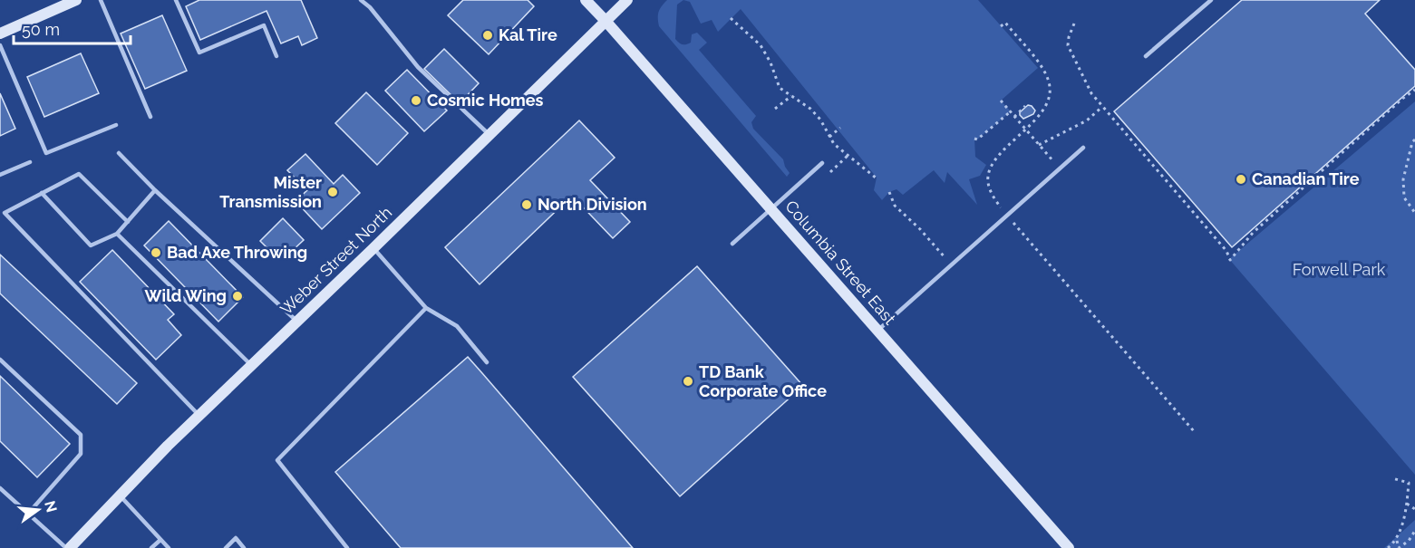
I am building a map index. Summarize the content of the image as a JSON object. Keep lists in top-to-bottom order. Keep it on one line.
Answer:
{"streets":{"main road":["Weber Street North","Columbia Street East"]},"crossings":[["Weber Street North","Columbia Street East"]],"parks":["Forwell Park"],"places":["Kal Tire","Cosmic Homes","Canadian Tire","Mister Transmission","North Division","Bad Axe Throwing","Wild Wing","TD Bank Corporate Office"],"scale_bar":"50 m","north":"right"}
